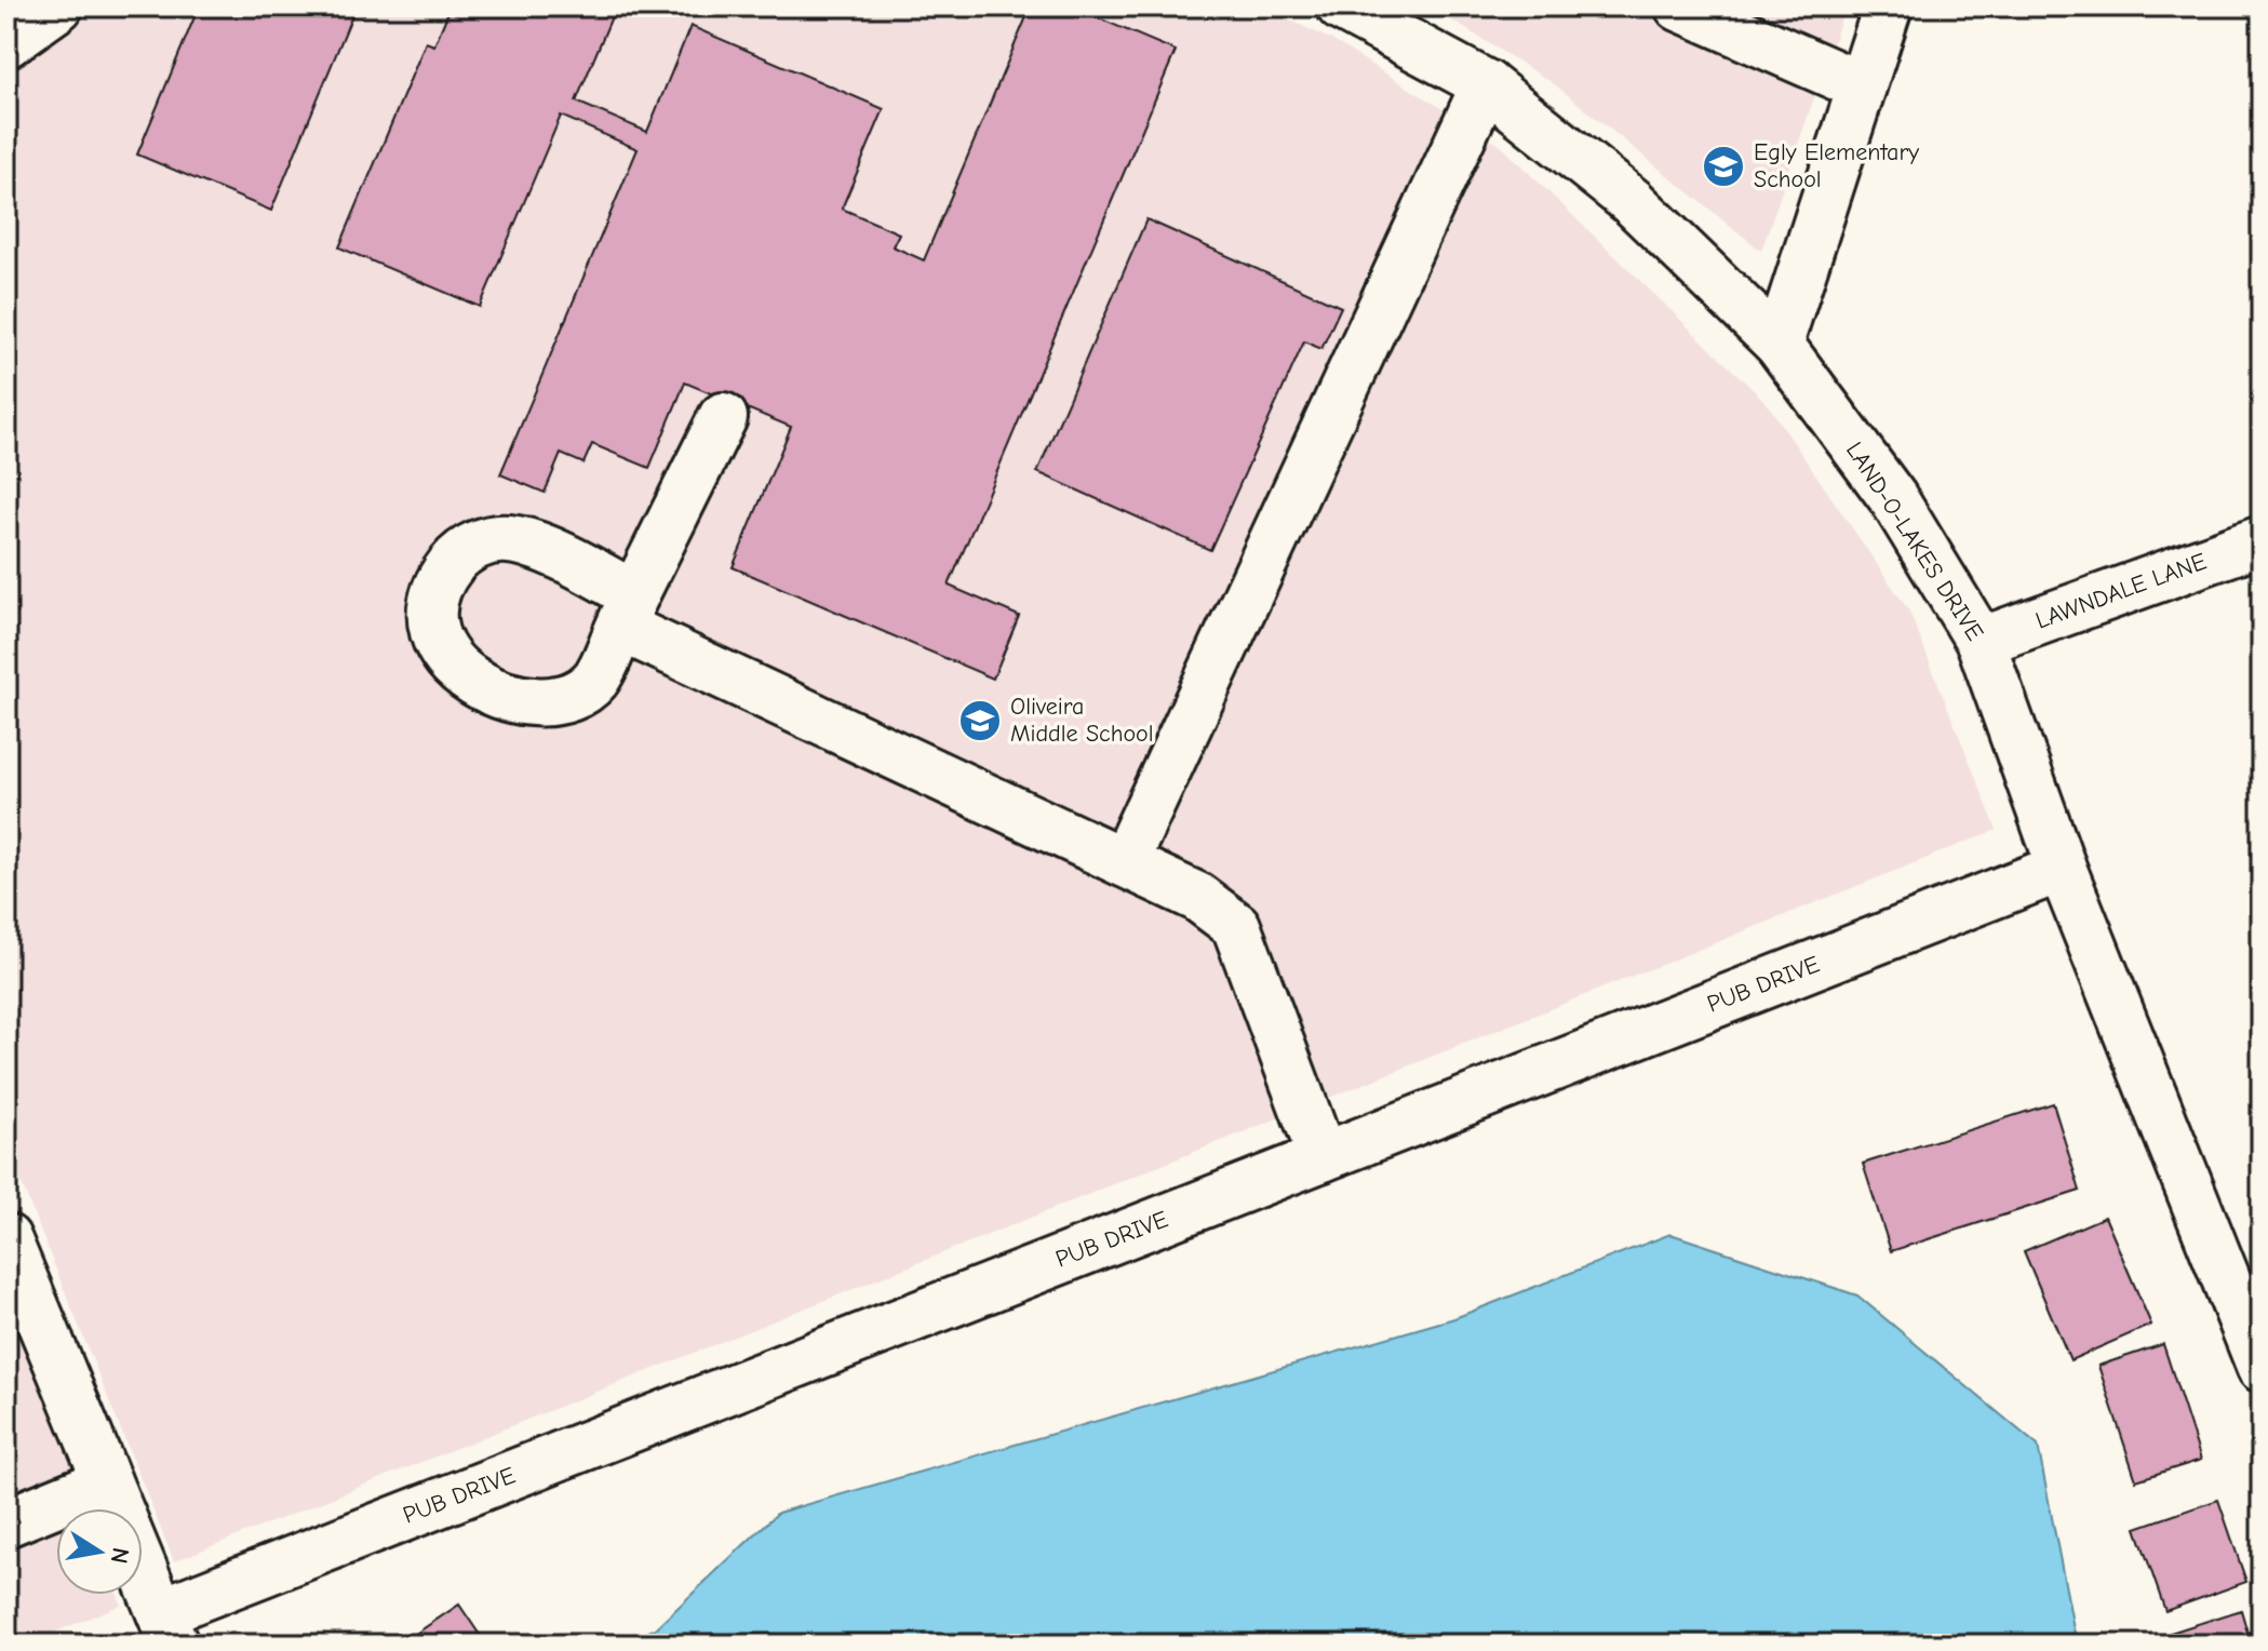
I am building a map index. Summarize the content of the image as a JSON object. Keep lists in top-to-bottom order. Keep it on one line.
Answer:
{"streets":{"street":["LAND-O-LAKES DRIVE","LAWNDALE LANE","PUB DRIVE"]},"crossings":[["LAND-O-LAKES DRIVE","LAWNDALE LANE"],["LAND-O-LAKES DRIVE","PUB DRIVE"]],"places":{"school or university":["Egly Elementary School","Oliveira Middle School"]},"north":"right"}
